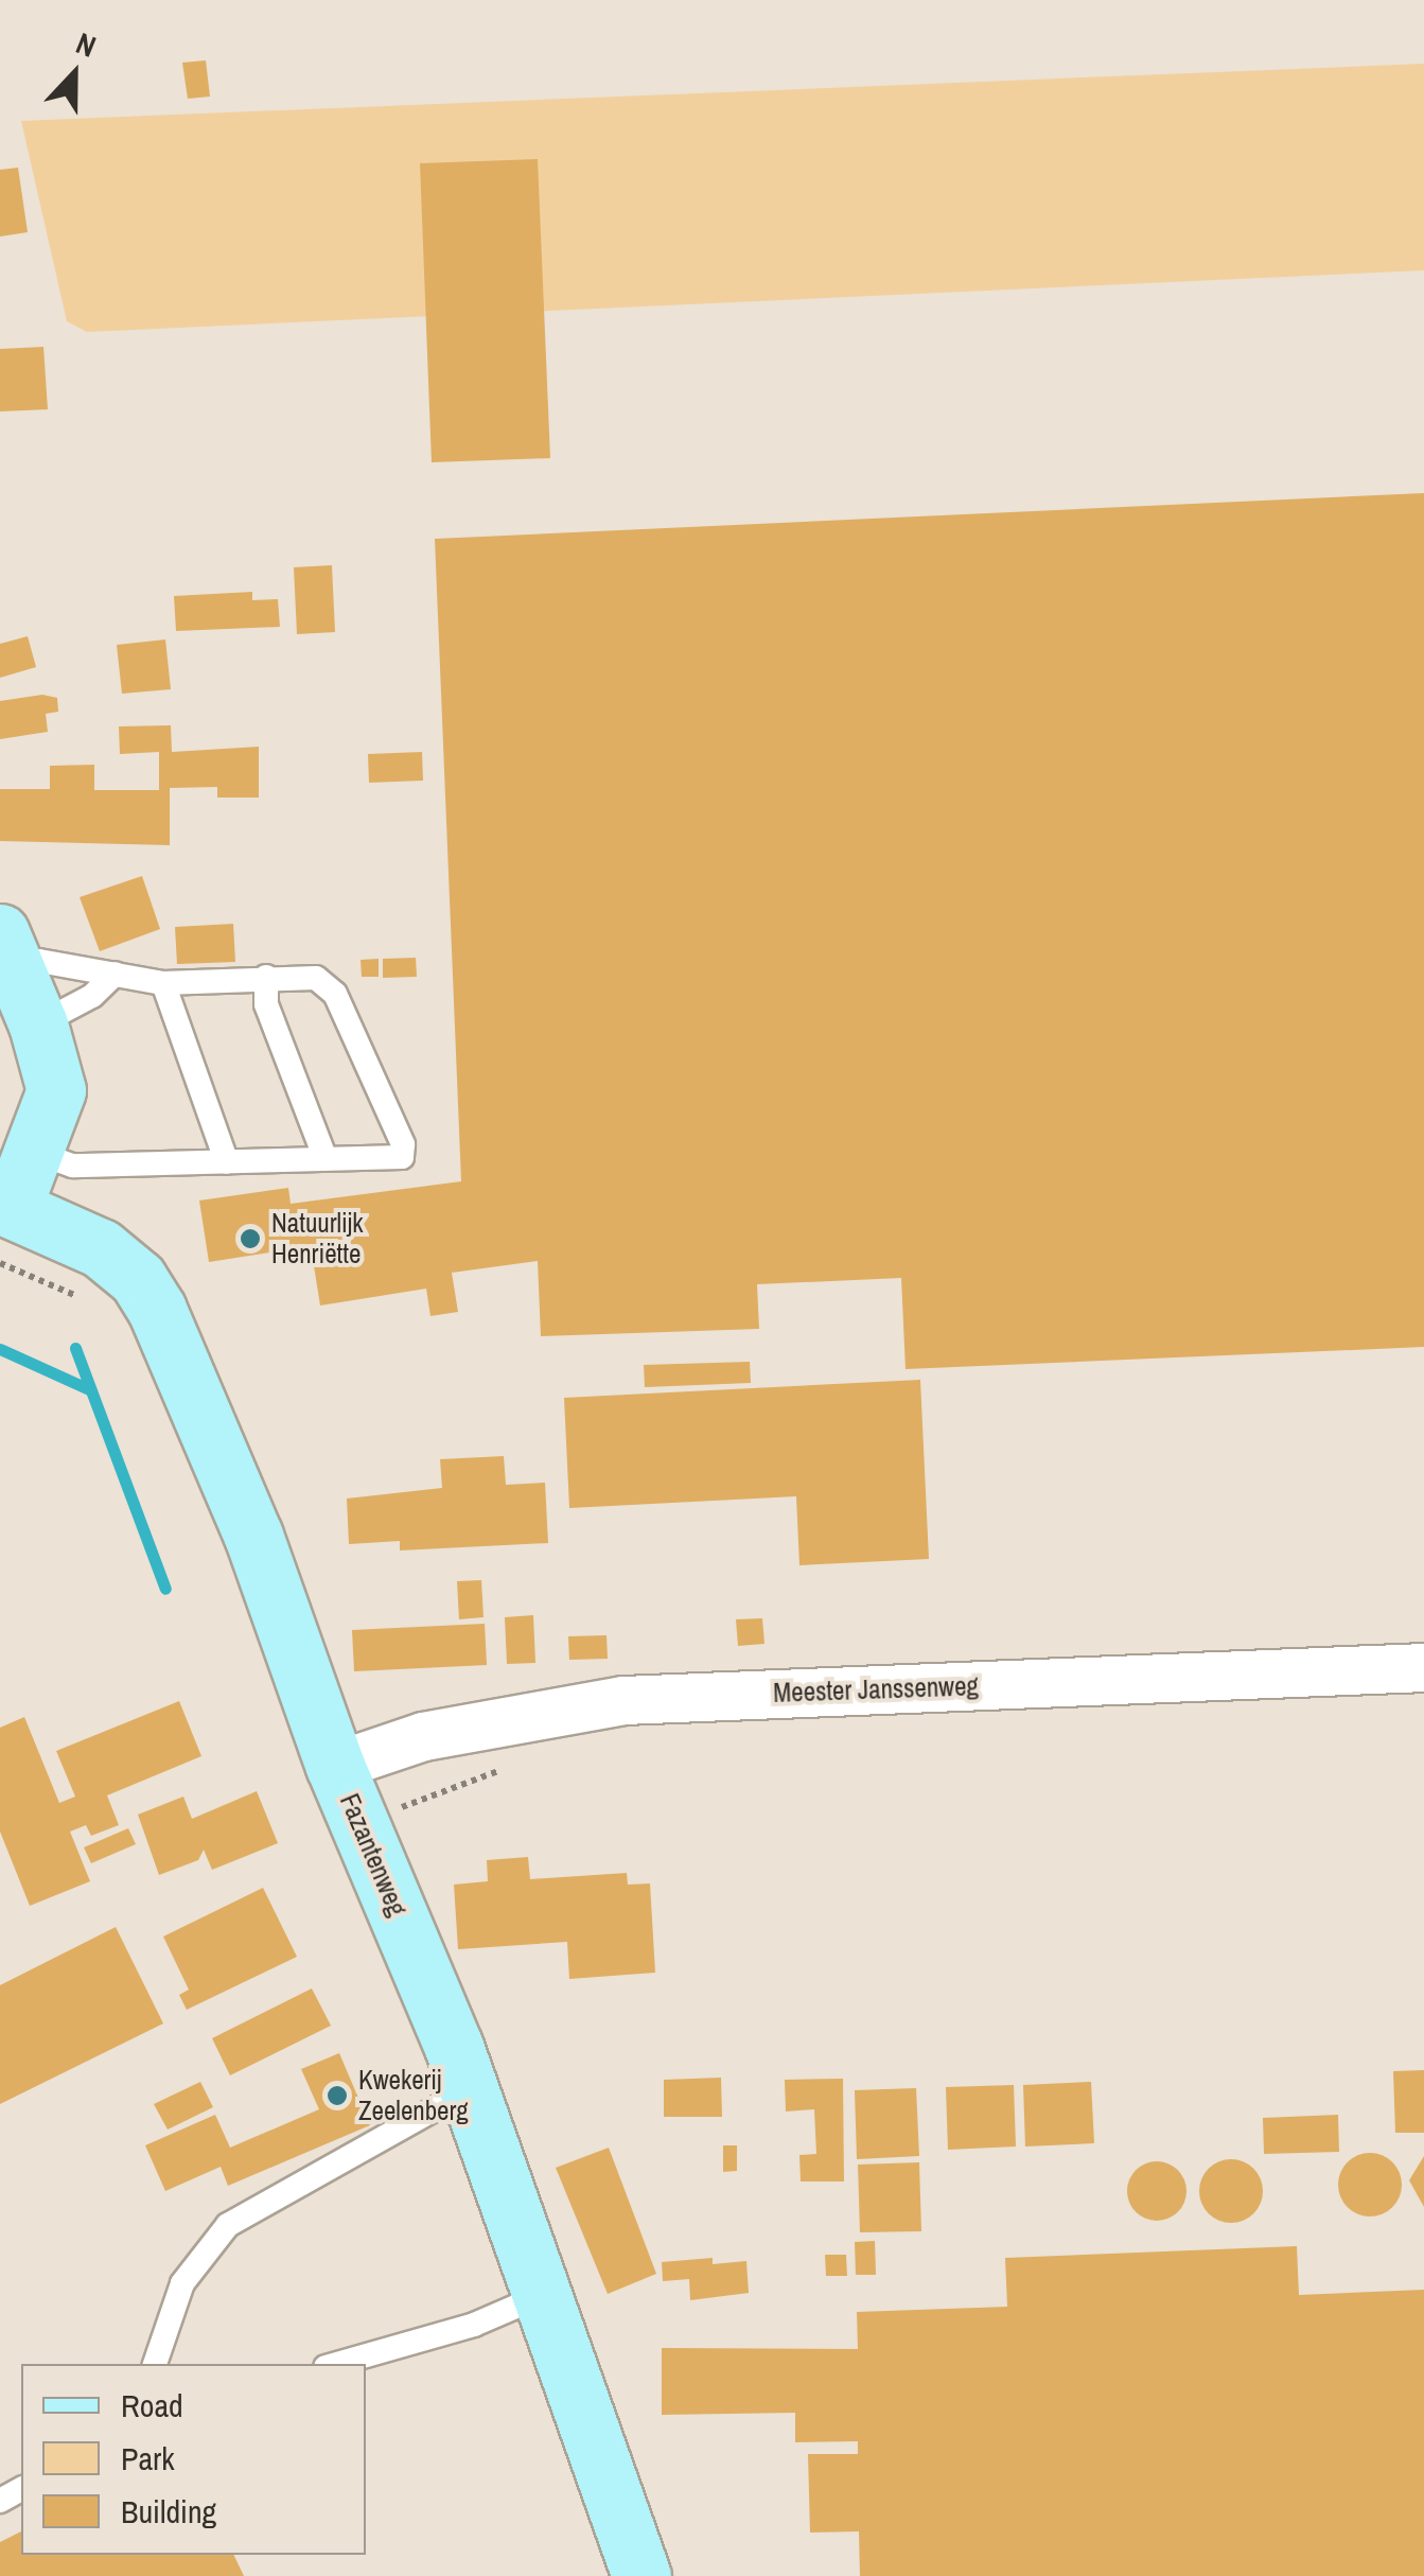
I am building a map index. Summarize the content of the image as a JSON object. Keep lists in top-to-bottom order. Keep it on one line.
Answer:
{"streets":{"street":["Meester Janssenweg","Fazantenweg"]},"crossings":[["Meester Janssenweg","Fazantenweg"]],"places":["Natuurlijk Henriëtte","Kwekerij Zeelenberg"],"legend":["Road","Park","Building"],"north":"top"}
